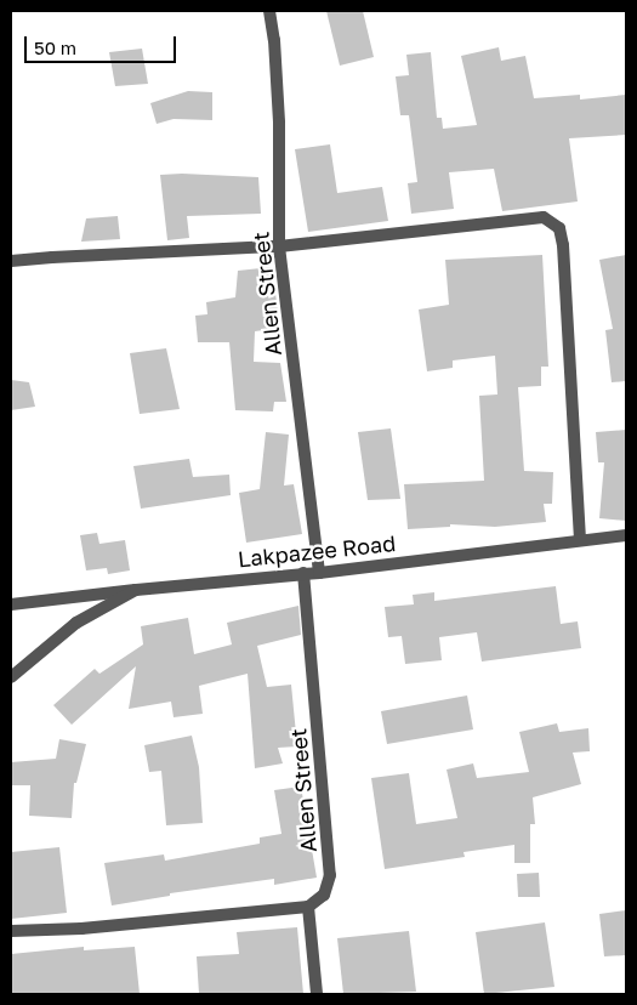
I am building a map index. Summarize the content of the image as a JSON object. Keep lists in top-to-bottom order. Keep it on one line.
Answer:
{"streets":{"street":["Allen Street","Lakpazee Road"]},"crossings":[["Allen Street","Lakpazee Road"]],"scale_bar":"50 m"}
